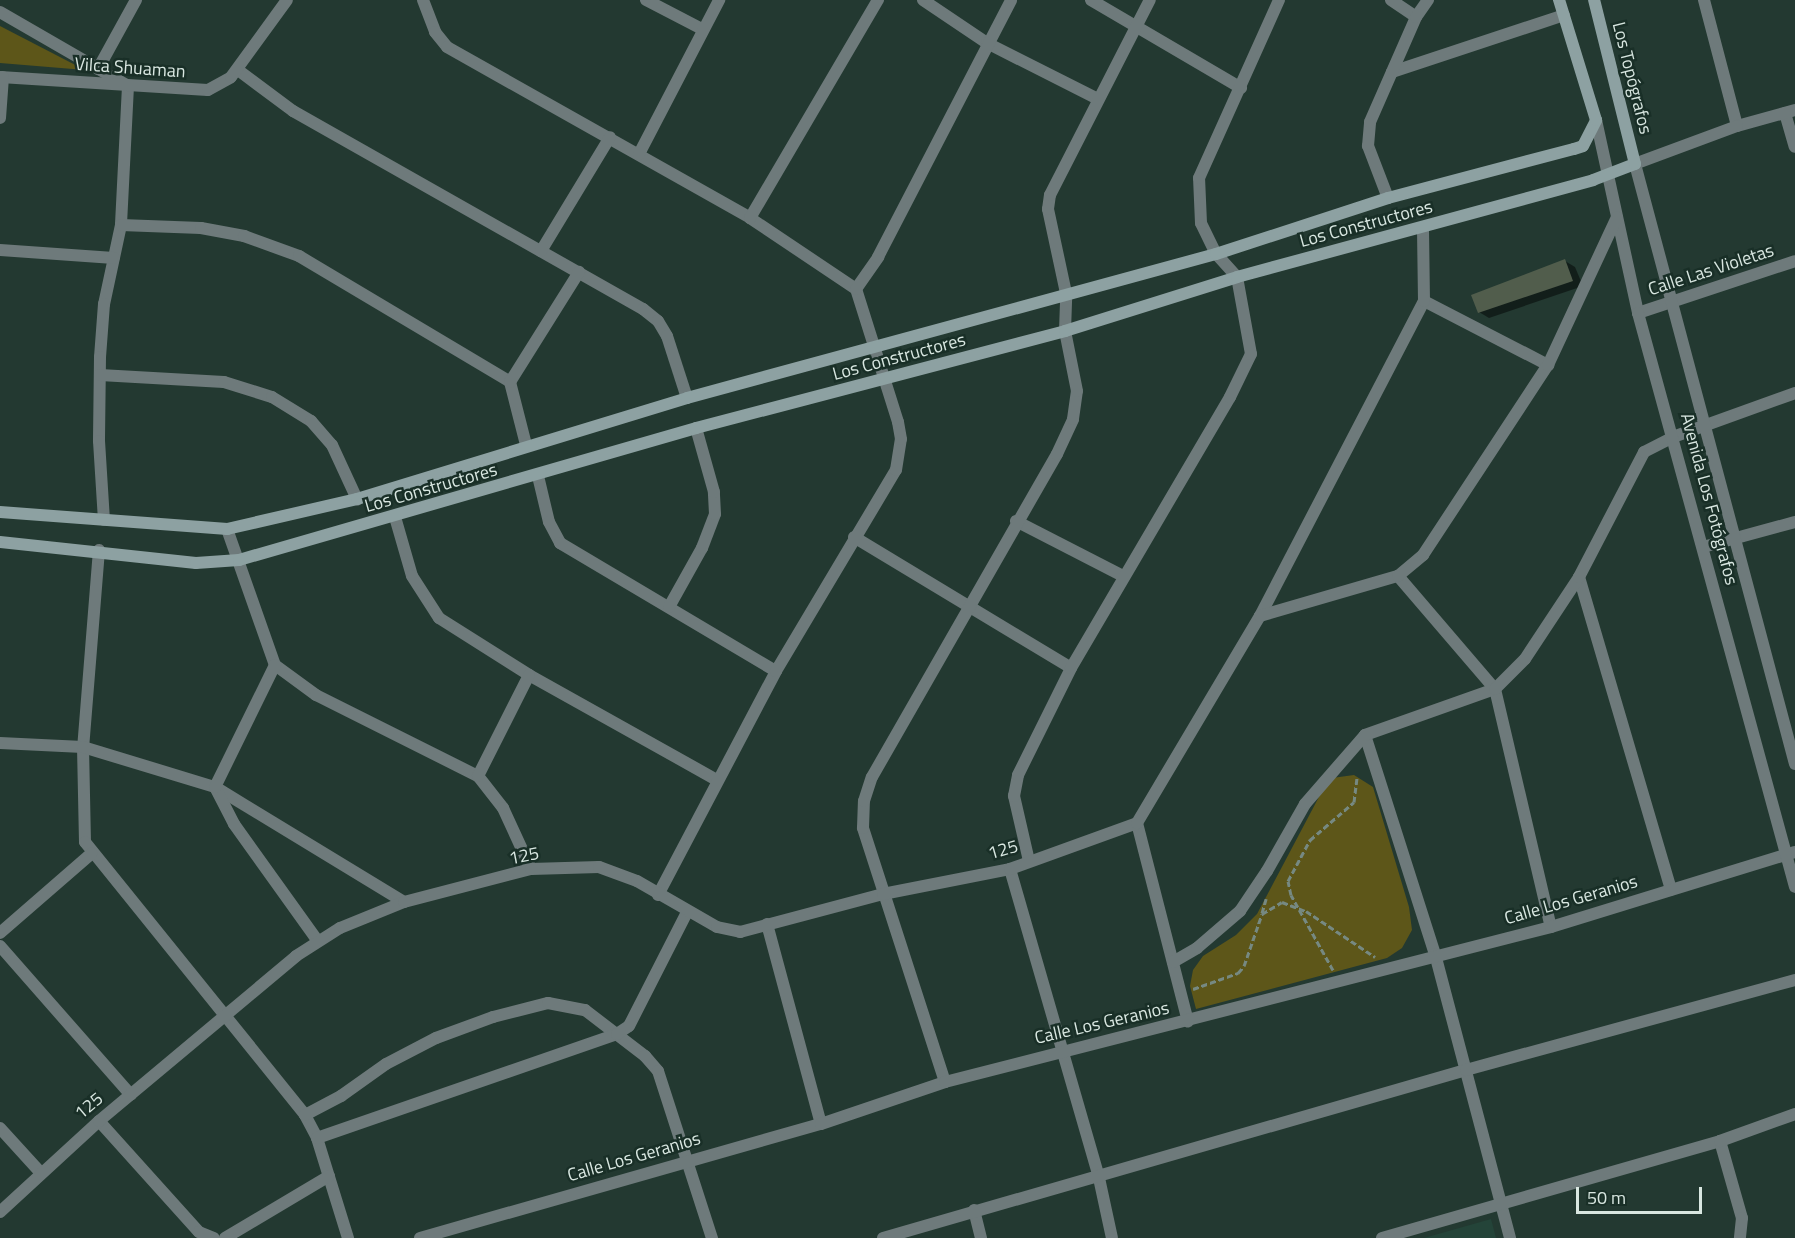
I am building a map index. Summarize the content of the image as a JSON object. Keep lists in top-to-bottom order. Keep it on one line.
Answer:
{"streets":{"main road":["Los Topógrafos","Los Constructores"],"street":["Vilca Shuaman","Calle Las Violetas","Avenida Los Fotógrafos","125","Calle Los Geranios"]},"crossings":[["Los Topógrafos","Los Constructores"],["Los Constructores","Avenida Los Fotógrafos"],["Calle Las Violetas","Avenida Los Fotógrafos"],["Avenida Los Fotógrafos","Calle Los Geranios"]],"scale_bar":"50 m"}
